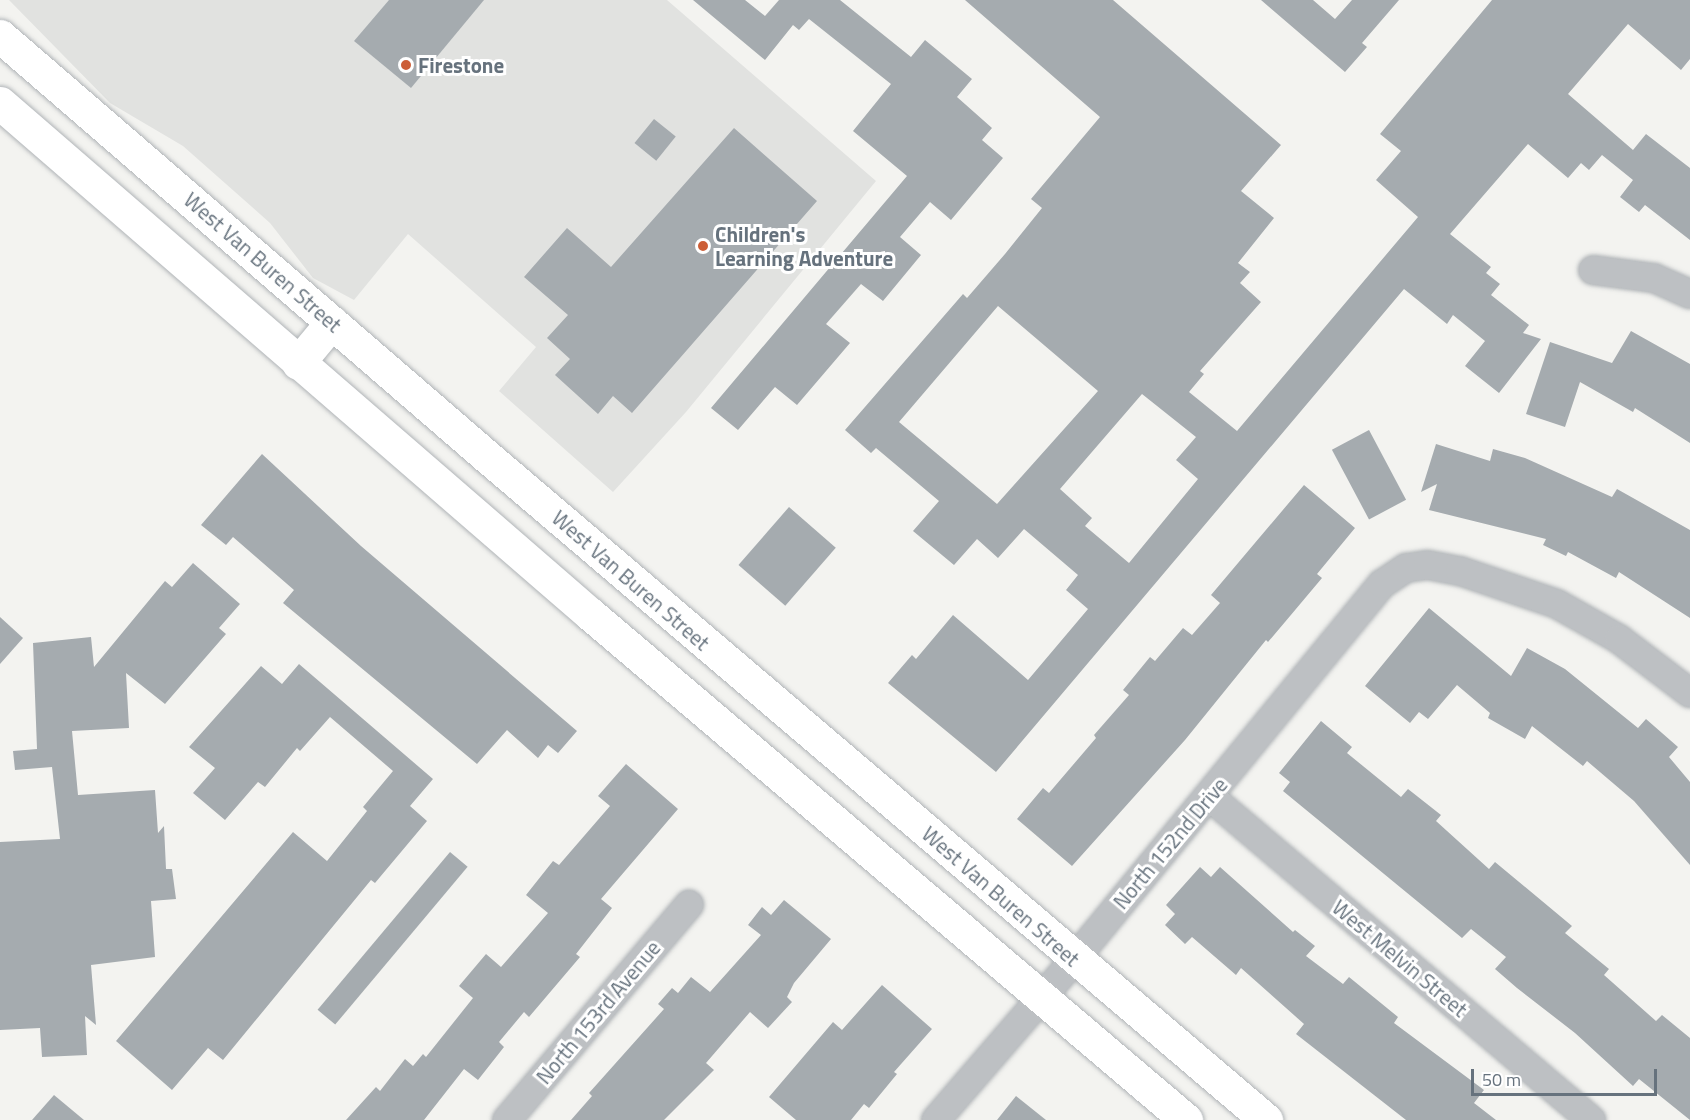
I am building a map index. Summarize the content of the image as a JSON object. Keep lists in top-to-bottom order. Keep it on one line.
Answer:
{"streets":{"main road":["West Van Buren Street"],"street":["North 152nd Drive","West Melvin Street","North 153rd Avenue"]},"crossings":[["West Van Buren Street","North 152nd Drive"],["North 152nd Drive","West Melvin Street"]],"places":["Firestone","Children's Learning Adventure"],"scale_bar":"50 m"}
